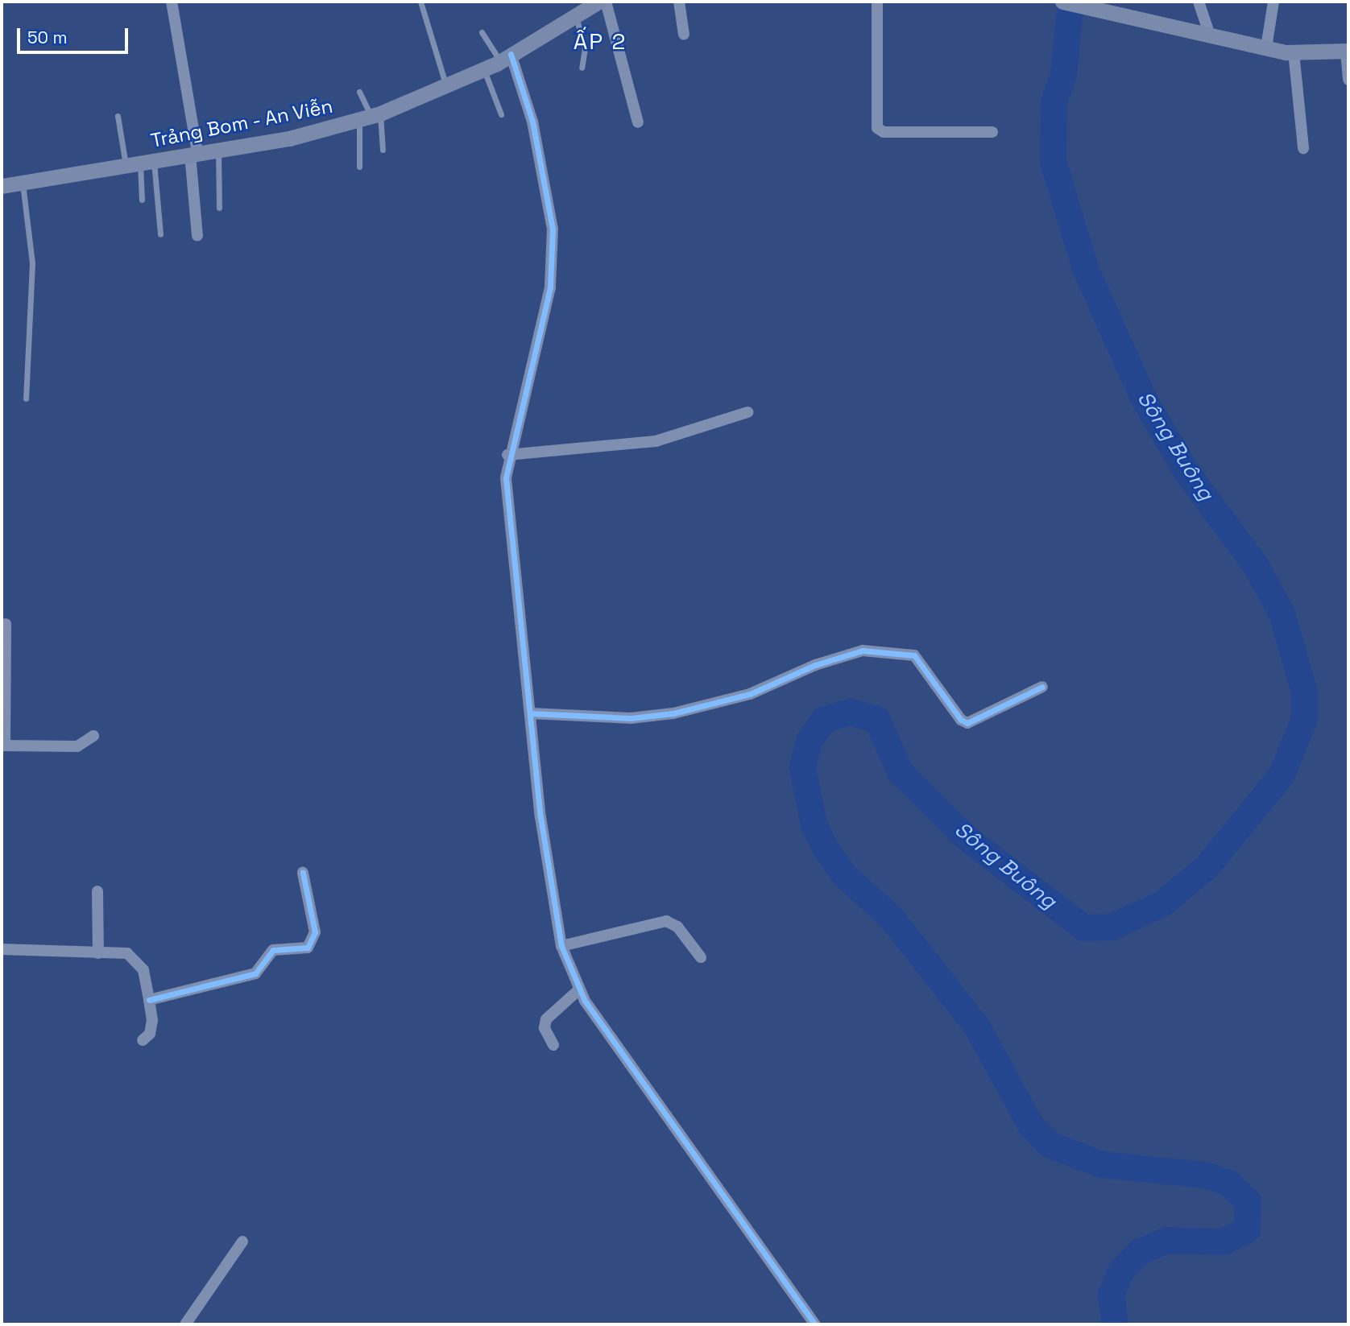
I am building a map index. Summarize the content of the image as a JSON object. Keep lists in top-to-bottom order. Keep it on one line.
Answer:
{"streets":{"main road":["Trảng Bom - An Viễn"]},"districts":["ẤP 2"],"water":["Sông Buông"],"scale_bar":"50 m"}
